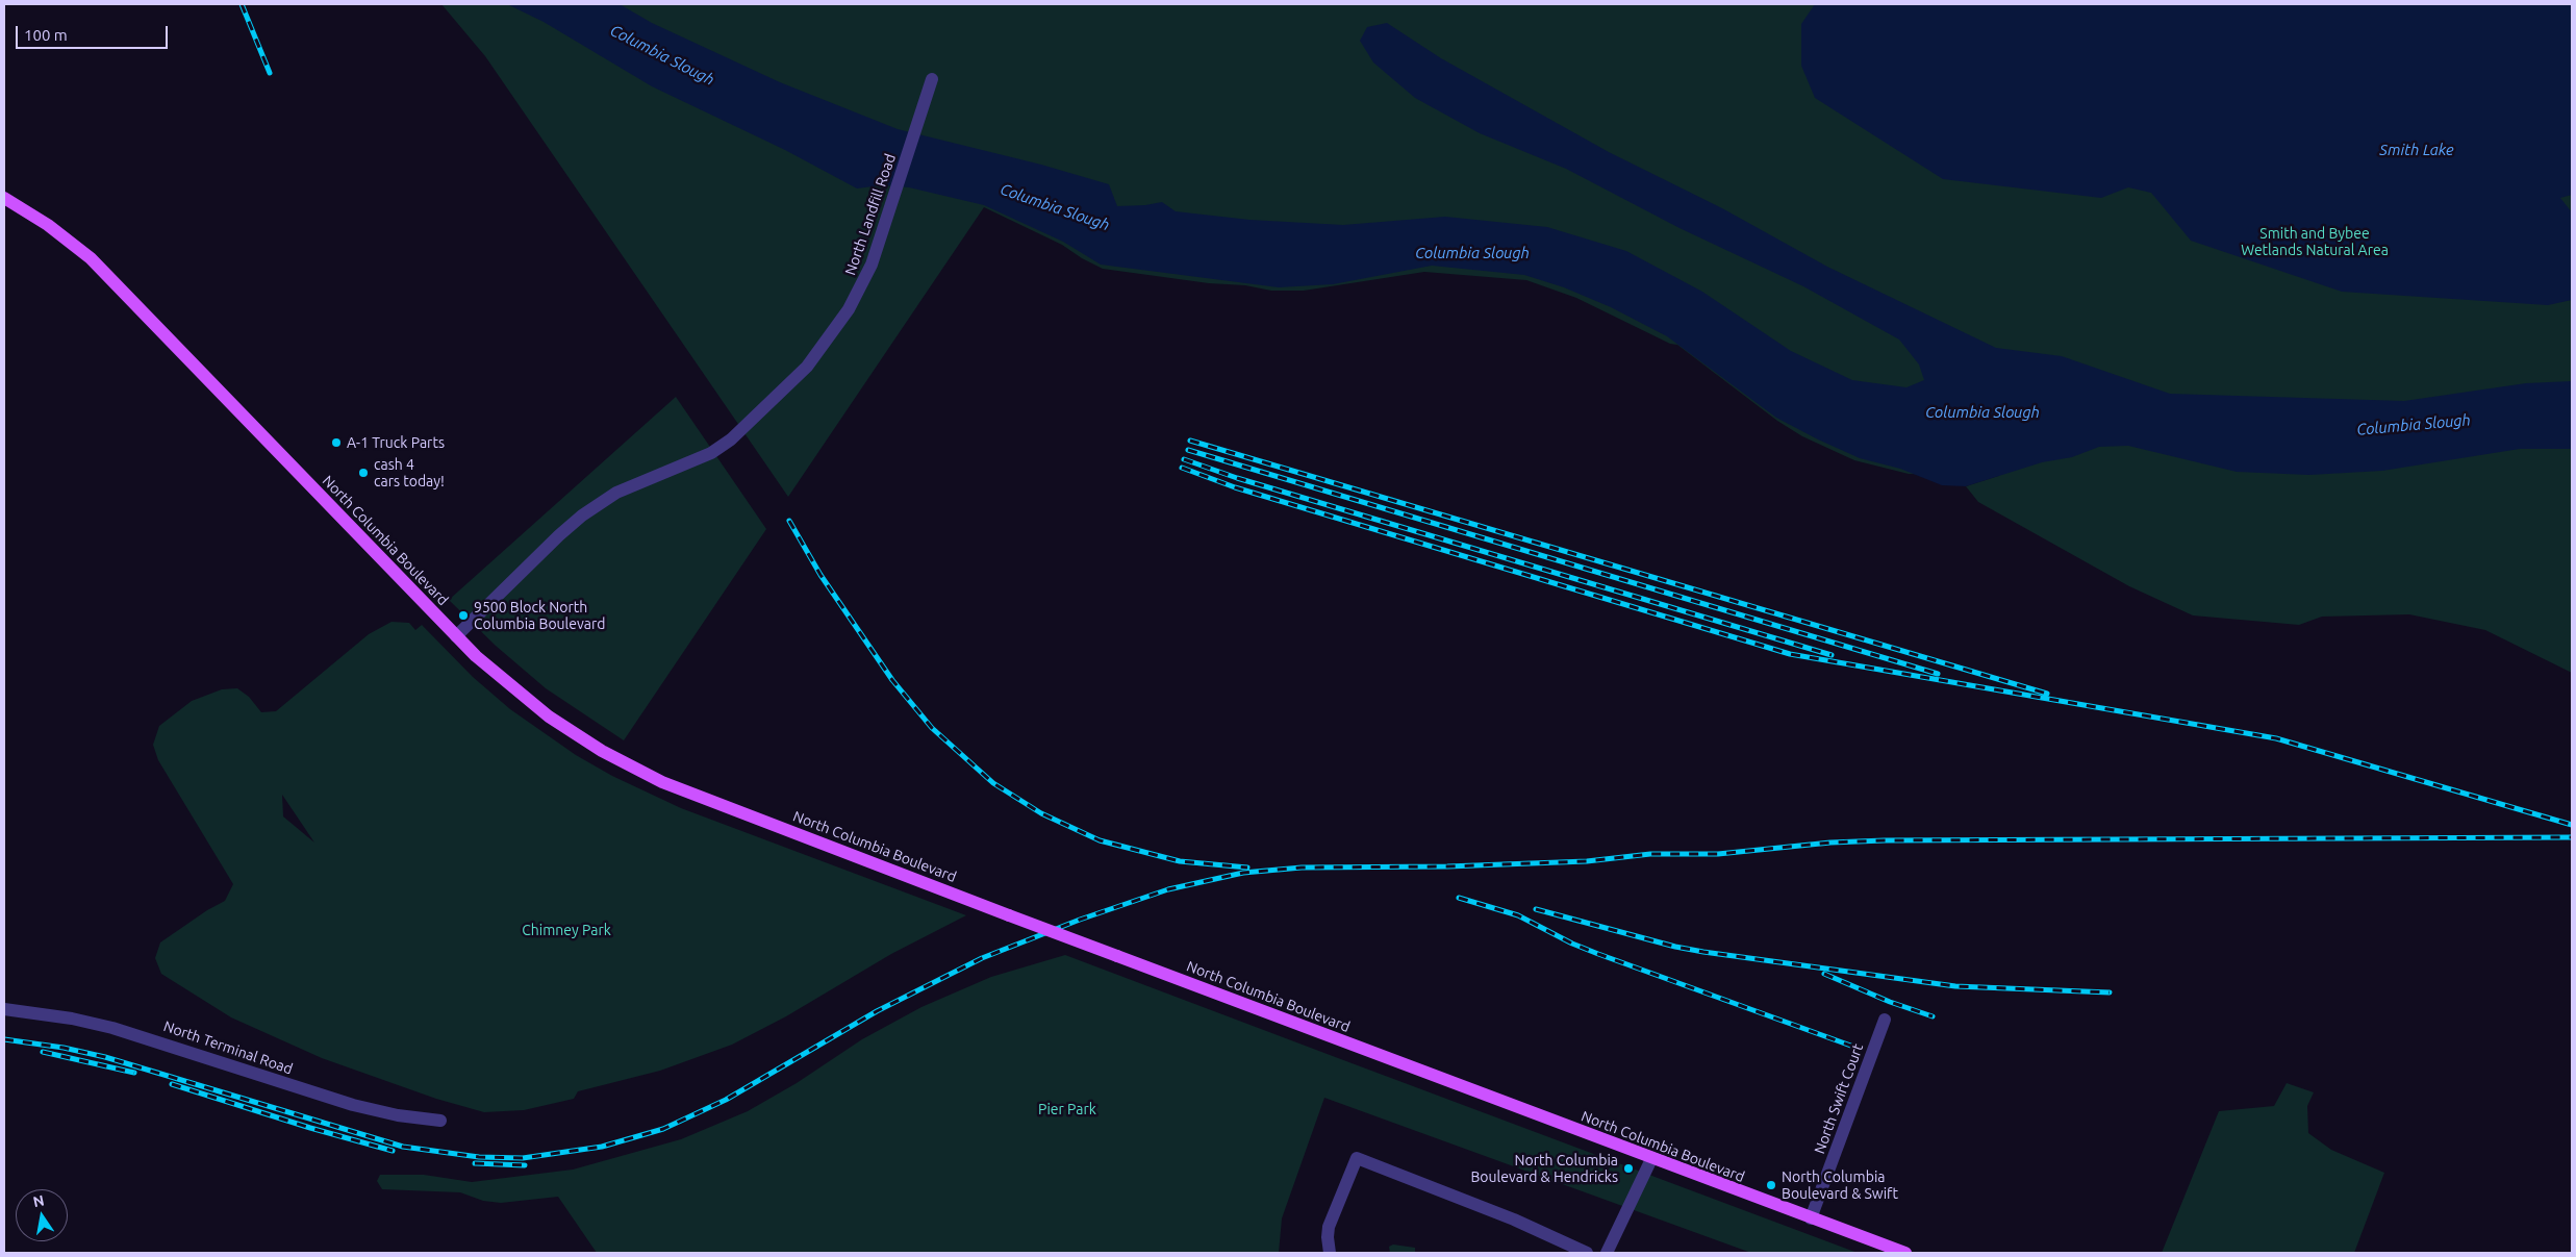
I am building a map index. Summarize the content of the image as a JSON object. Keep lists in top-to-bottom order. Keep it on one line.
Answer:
{"streets":{"main road":["North Columbia Boulevard"],"street":["North Landfill Road","North Terminal Road","North Swift Court"]},"crossings":[["North Landfill Road","North Columbia Boulevard"],["North Columbia Boulevard","North Swift Court"]],"water":["Columbia Slough","Smith Lake"],"parks":["Smith and Bybee Wetlands Natural Area","Chimney Park","Pier Park"],"places":["A-1 Truck Parts","cash 4 cars today!","9500 Block North Columbia Boulevard","North Columbia Boulevard & Hendricks","North Columbia Boulevard & Swift"],"scale_bar":"100 m","north":"top"}
